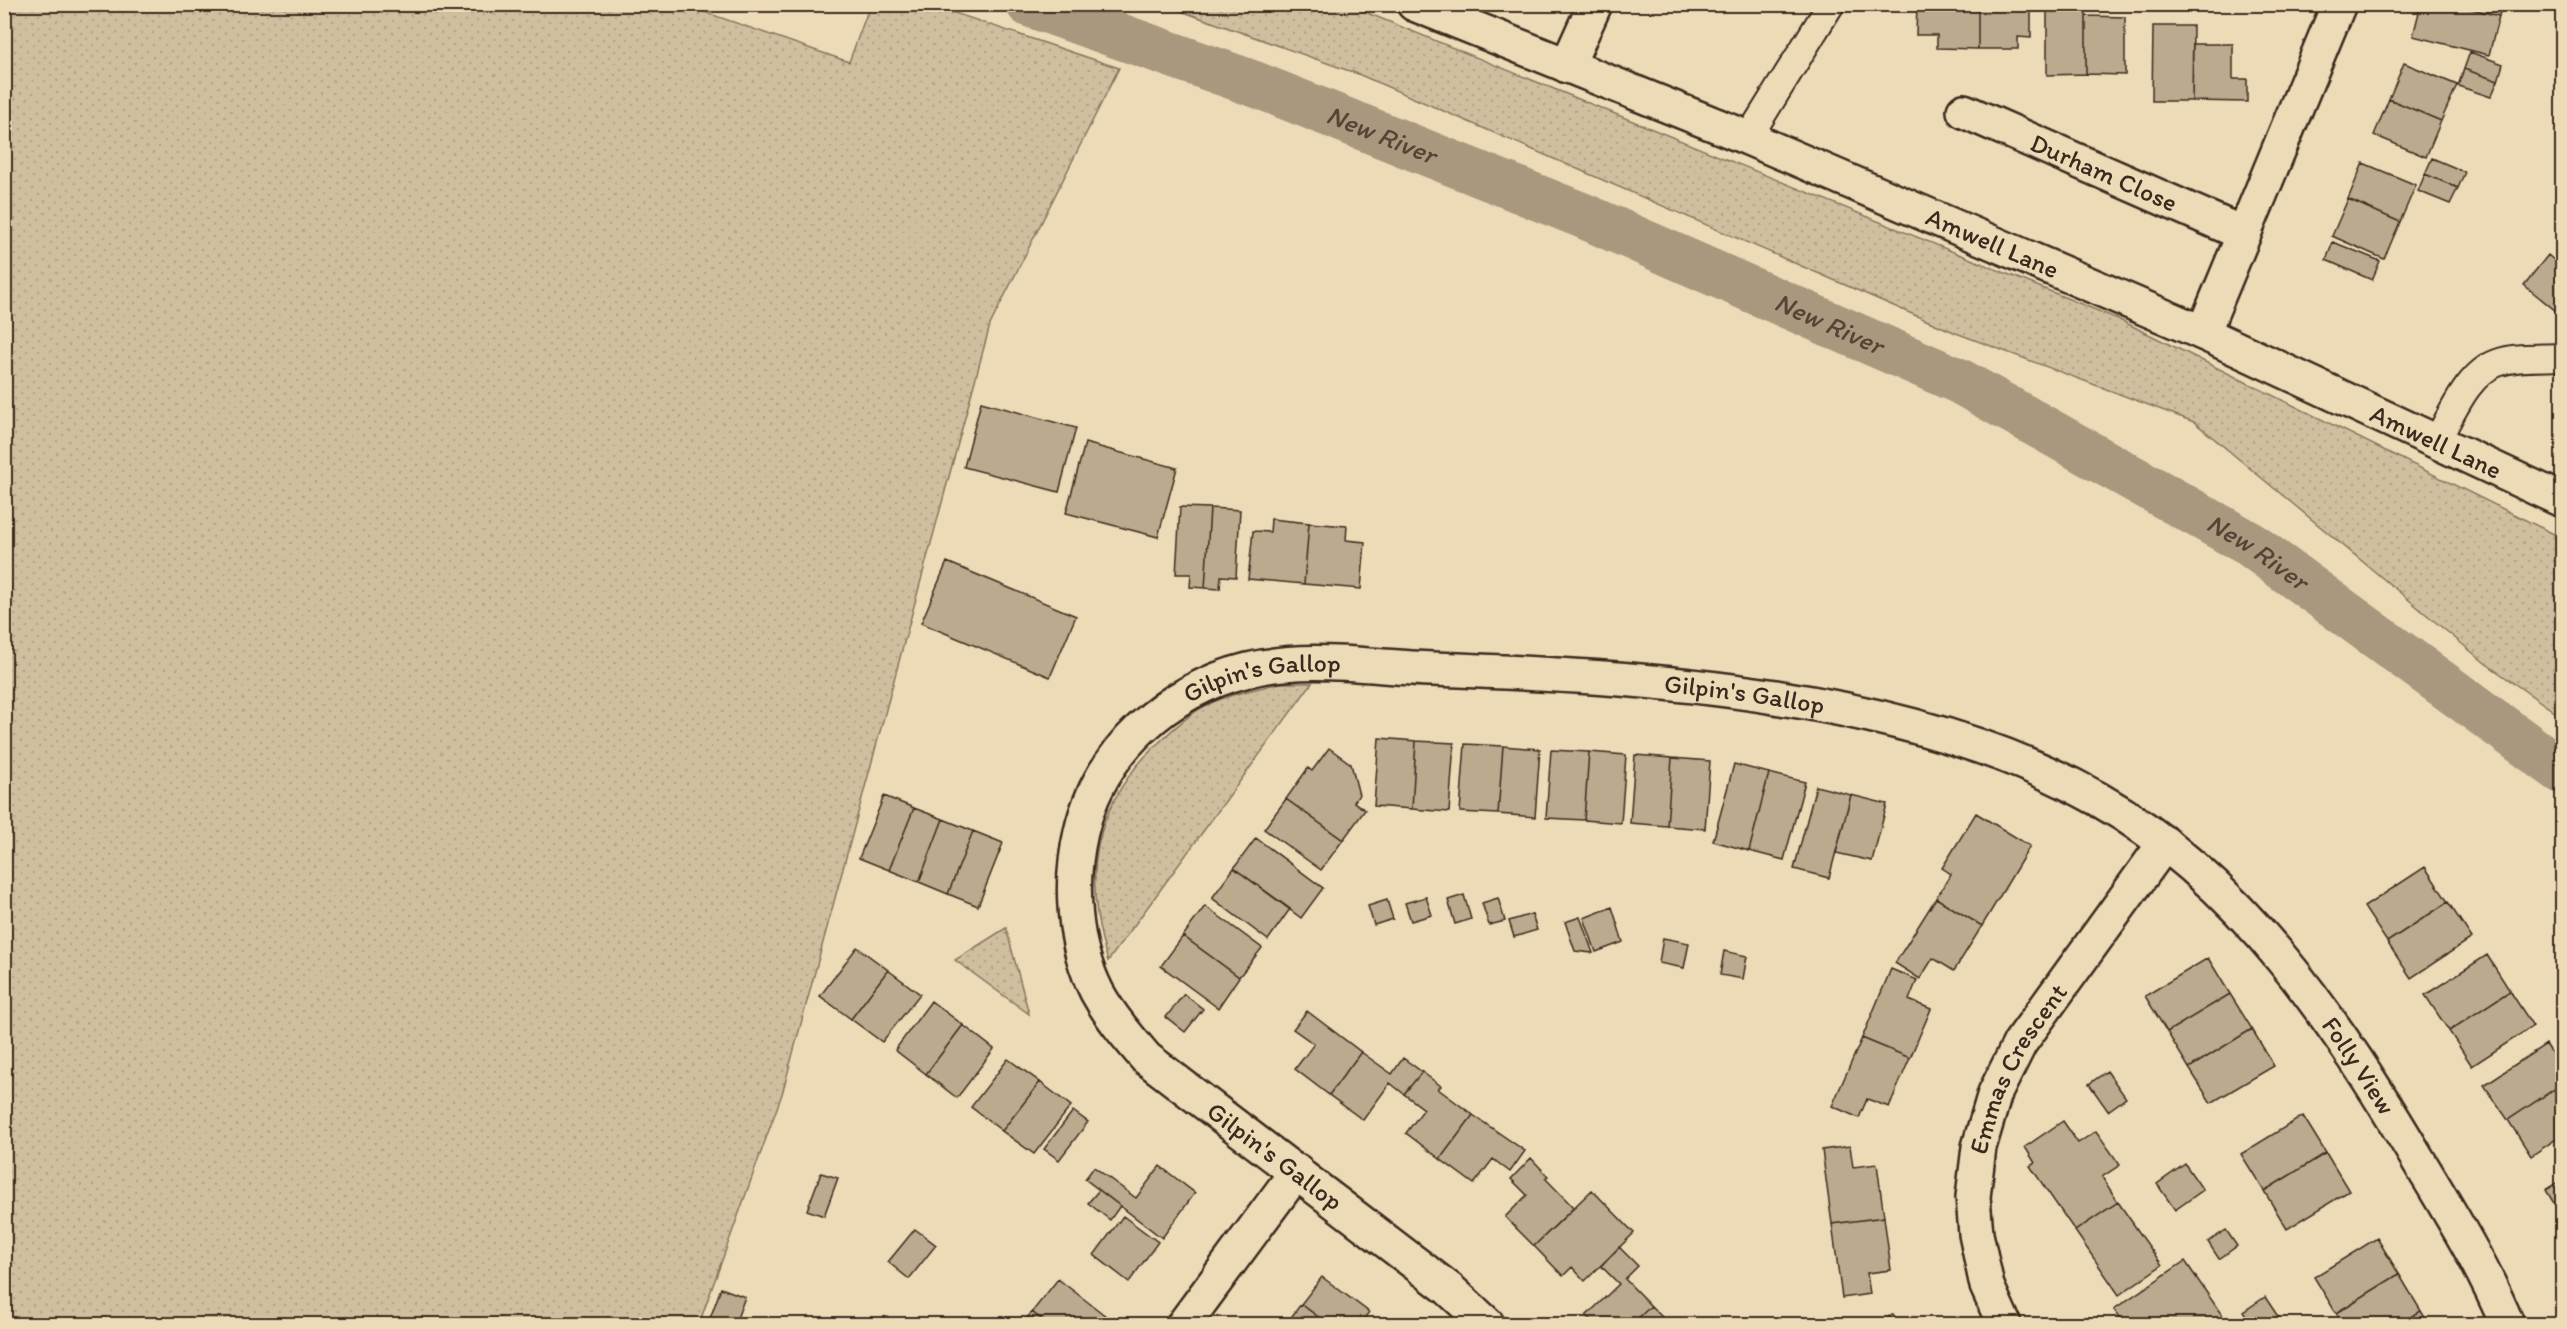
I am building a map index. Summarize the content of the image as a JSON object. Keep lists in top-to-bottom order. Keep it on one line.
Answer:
{"streets":{"street":["Durham Close","Amwell Lane","Gilpin's Gallop","Folly View","Emmas Crescent"]},"crossings":[["Gilpin's Gallop","Folly View"],["Gilpin's Gallop","Emmas Crescent"],["Folly View","Emmas Crescent"]],"water":["New River"]}
